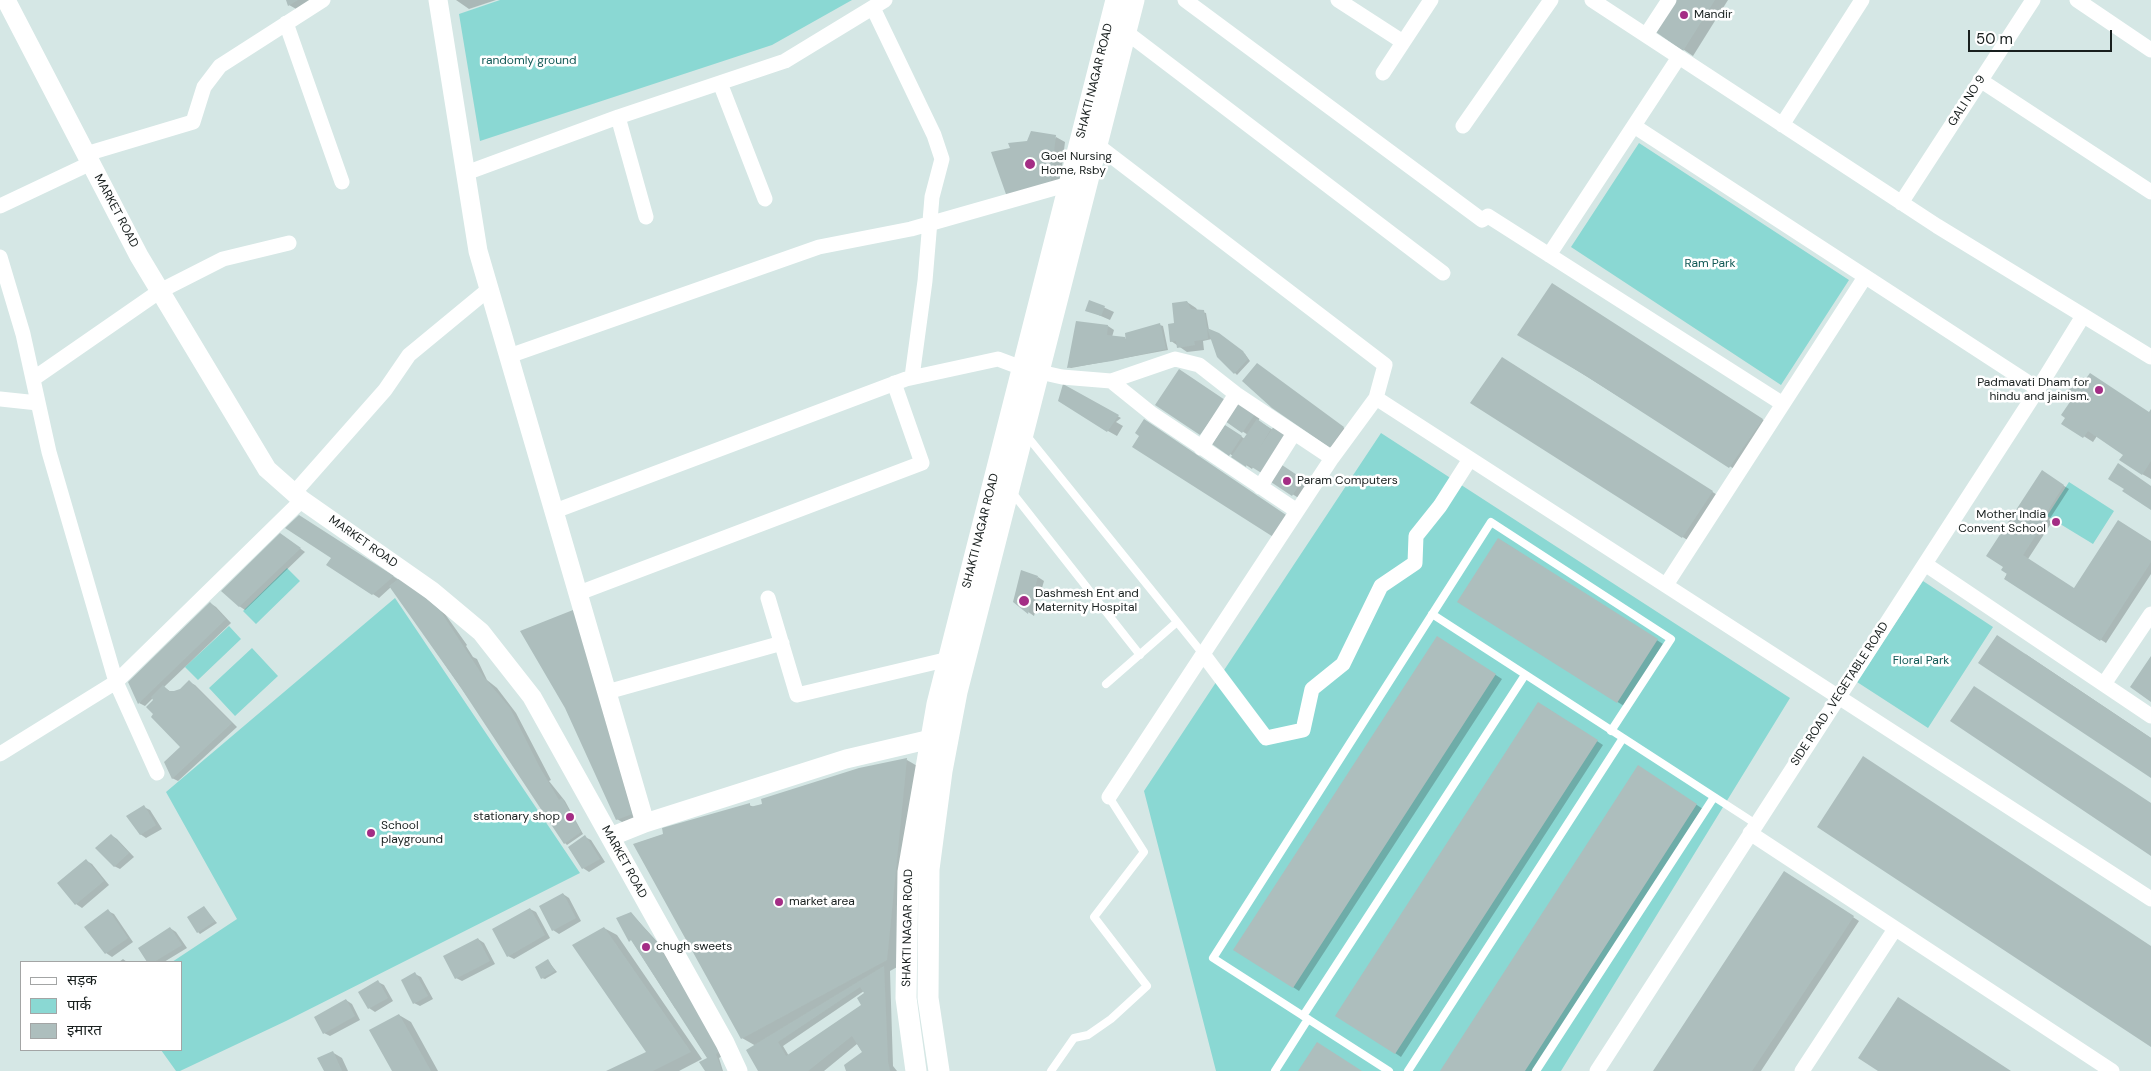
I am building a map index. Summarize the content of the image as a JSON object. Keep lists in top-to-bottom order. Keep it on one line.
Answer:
{"streets":{"main road":["SHAKTI NAGAR ROAD"],"street":["GALI NO 9","MARKET ROAD","SIDE ROAD , VEGETABLE ROAD"]},"parks":["randomly ground","Ram Park","Floral Park"],"places":["Mandir","Goel Nursing Home, Rsby","Padmavati Dham for hindu and jainism.","Param Computers","Mother India Convent School","Dashmesh Ent and Maternity Hospital","stationary shop","School playground","market area","chugh sweets"],"legend":["सड़क","पार्क","इमारत"],"scale_bar":"50 m"}
